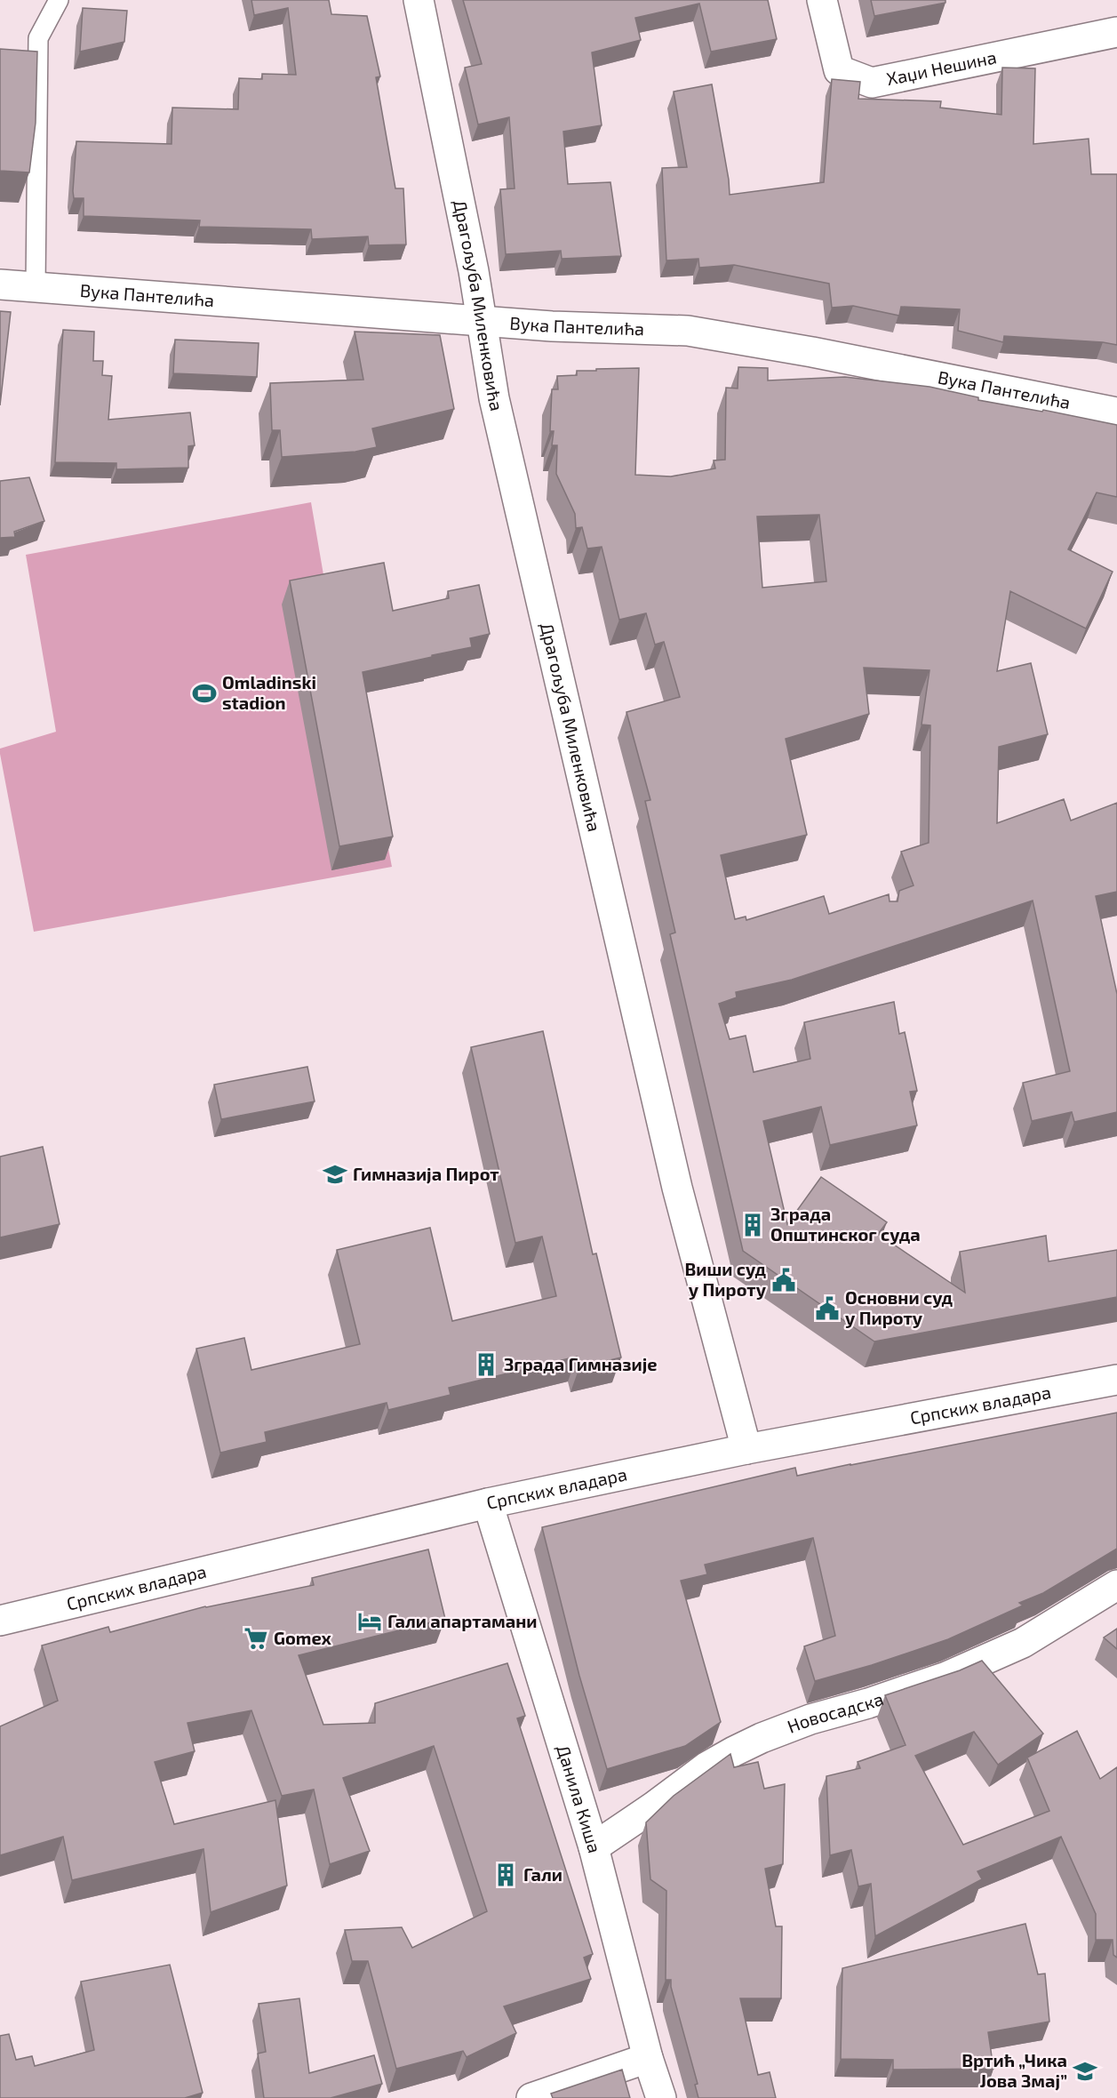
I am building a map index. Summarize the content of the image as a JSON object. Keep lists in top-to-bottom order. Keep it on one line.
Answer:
{"streets":{"street":["Хаџи Нешина","Вука Пантелића","Драгољуба Миленковића","Српских владара","Новосадска","Данила Киша"]},"crossings":[["Вука Пантелића","Драгољуба Миленковића"],["Драгољуба Миленковића","Српских владара"],["Српских владара","Данила Киша"],["Новосадска","Данила Киша"]],"places":{"sports":["Omladinski stadion"],"school or university":["Гимназија Пирот","Вртић „Чика Јова Змај”"],"building":["Зграда Општинског суда","Зграда Гимназије","Гали"],"public building":["Виши суд у Пироту","Основни суд у Пироту"],"hotel":["Гали апартамани"],"supermarket":["Gomex"]}}
